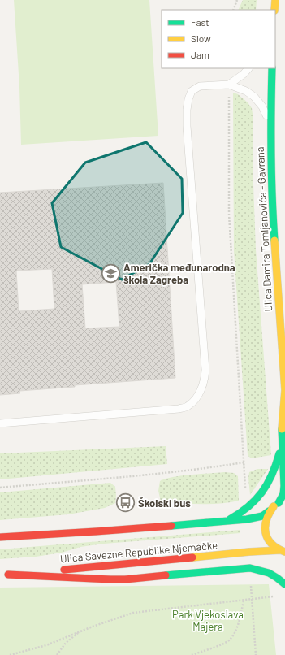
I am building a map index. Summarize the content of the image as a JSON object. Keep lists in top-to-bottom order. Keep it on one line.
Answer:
{"streets":{"street":["Ulica Damira Tomljanovića - Gavrana","Ulica Savezne Republike Njemačke"]},"parks":["Park Vjekoslava Majera"],"places":{"school or university":["Američka međunarodna škola Zagreba"],"bus stop":["Školski bus"]},"legend":["Fast","Slow","Jam"]}
